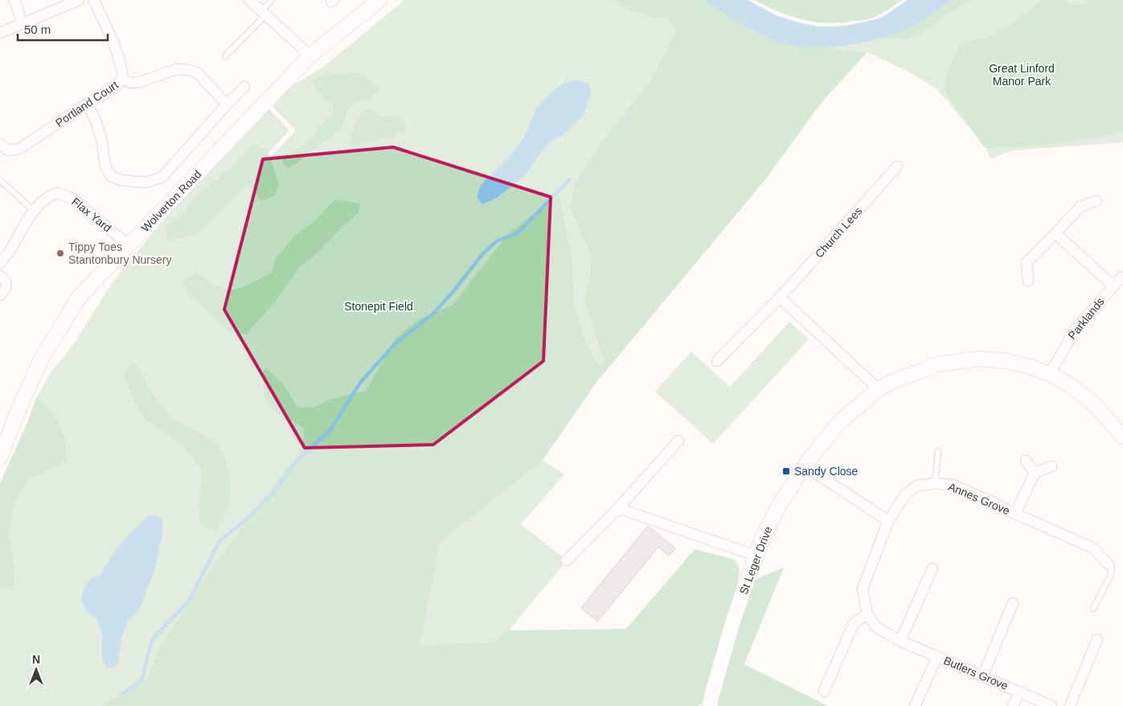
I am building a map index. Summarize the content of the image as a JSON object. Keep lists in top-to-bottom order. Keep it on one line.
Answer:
{"streets":{"street":["Portland Court","Wolverton Road","Flax Yard","Church Lees","Parklands","Annes Grove","St Leger Drive","Butlers Grove"]},"crossings":[["Wolverton Road","Flax Yard"],["Parklands","St Leger Drive"],["Annes Grove","Butlers Grove"]],"parks":["Great Linford Manor Park","Stonepit Field"],"places":{"other":["Tippy Toes Stantonbury Nursery"],"transit":["Sandy Close"]},"scale_bar":"50 m","north":"top"}
